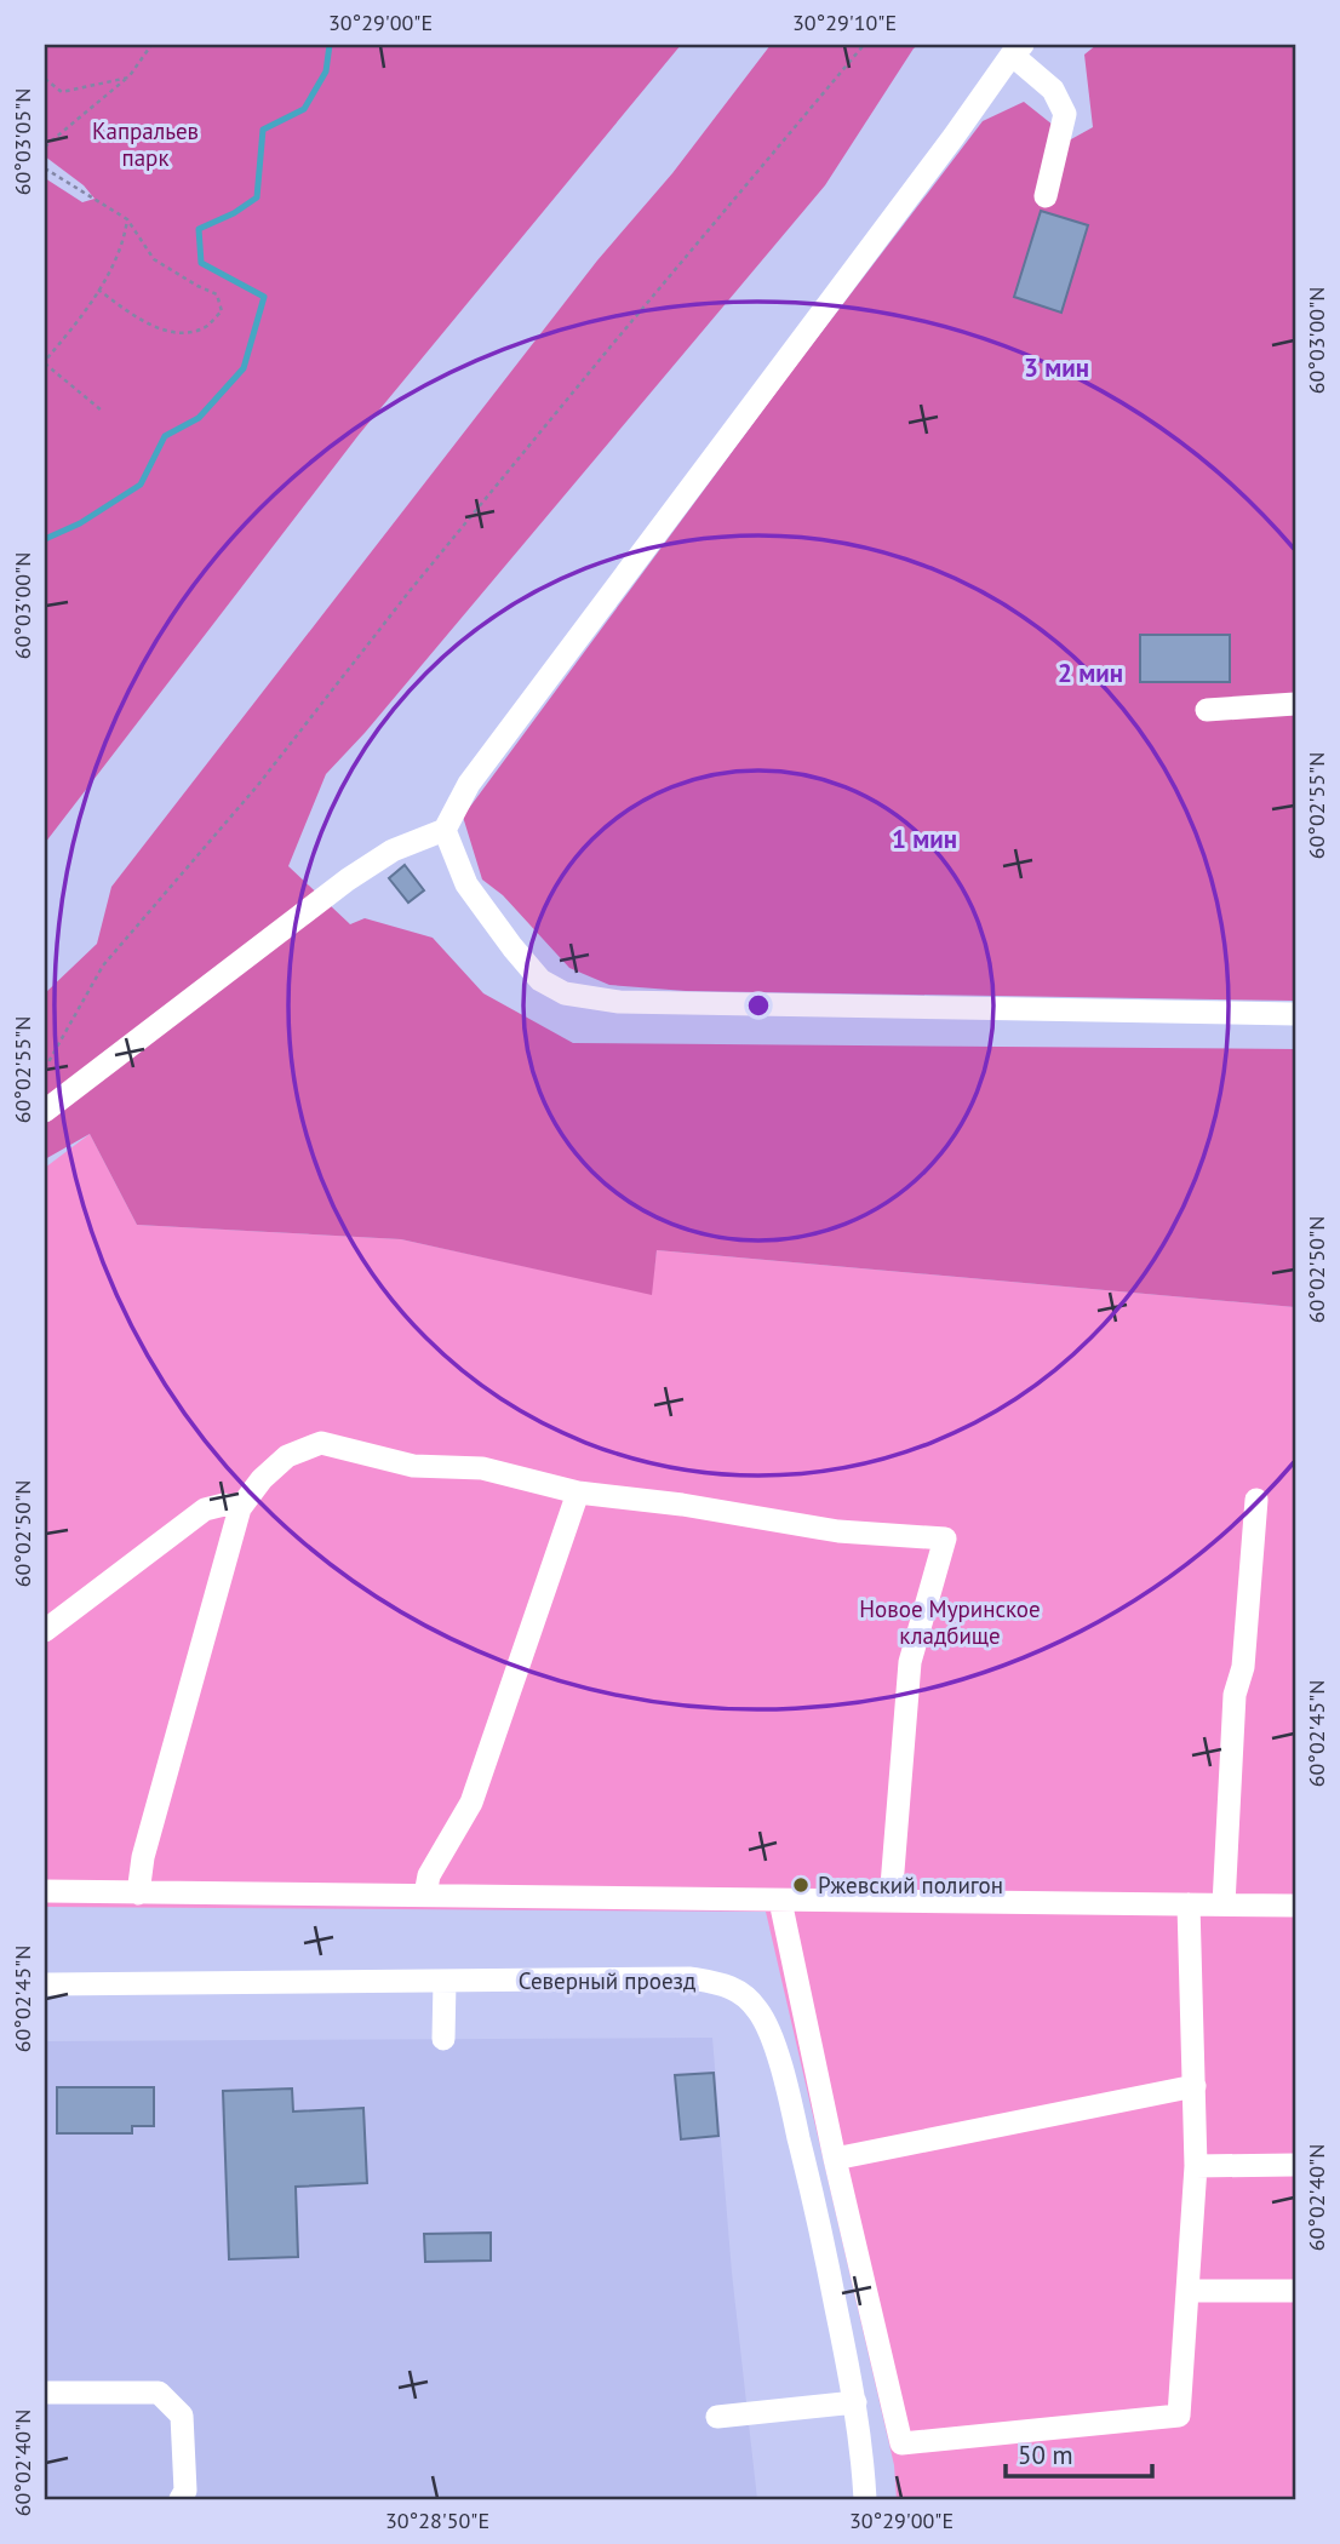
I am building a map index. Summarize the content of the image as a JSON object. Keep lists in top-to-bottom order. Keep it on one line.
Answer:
{"streets":{"street":["Северный проезд"]},"parks":["Капральев парк","Новое Муринское кладбище"],"places":["Ржевский полигон"],"scale_bar":"50 m","coordinates":["30°29'00\"E","30°29'10\"E","60°03'05\"N","60°03'00\"N","60°02'55\"N","60°02'50\"N","60°02'45\"N","60°02'40\"N","30°28'50\"E"],"rings":["3 мин","2 мин","1 мин"]}
